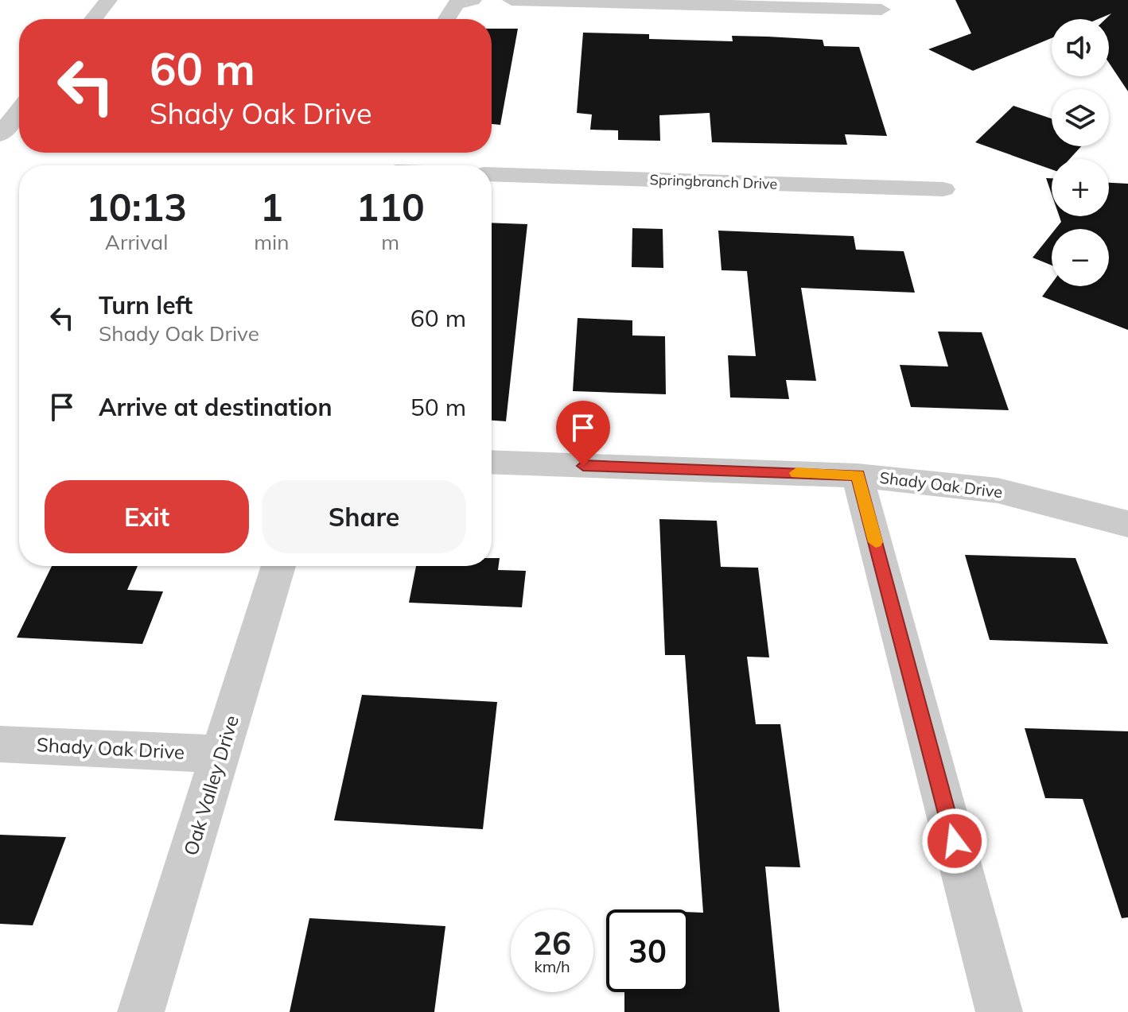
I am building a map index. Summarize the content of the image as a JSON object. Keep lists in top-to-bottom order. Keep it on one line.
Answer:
{"streets":{"street":["Springbranch Drive","Shady Oak Drive","Oak Valley Drive"]},"crossings":[["Shady Oak Drive","Oak Valley Drive"]],"page":{"map_buttons":["+","−"],"turn":["60 m","Shady Oak Drive"],"eta":["10:13","Arrival","1","min","110","m"],"list":[{"name":"Turn left","note":"Shady Oak Drive","value":"60 m"},{"name":"Arrive at destination","value":"50 m"}],"buttons":["Exit","Share"],"speed":"26 km/h","limit":"30"}}
